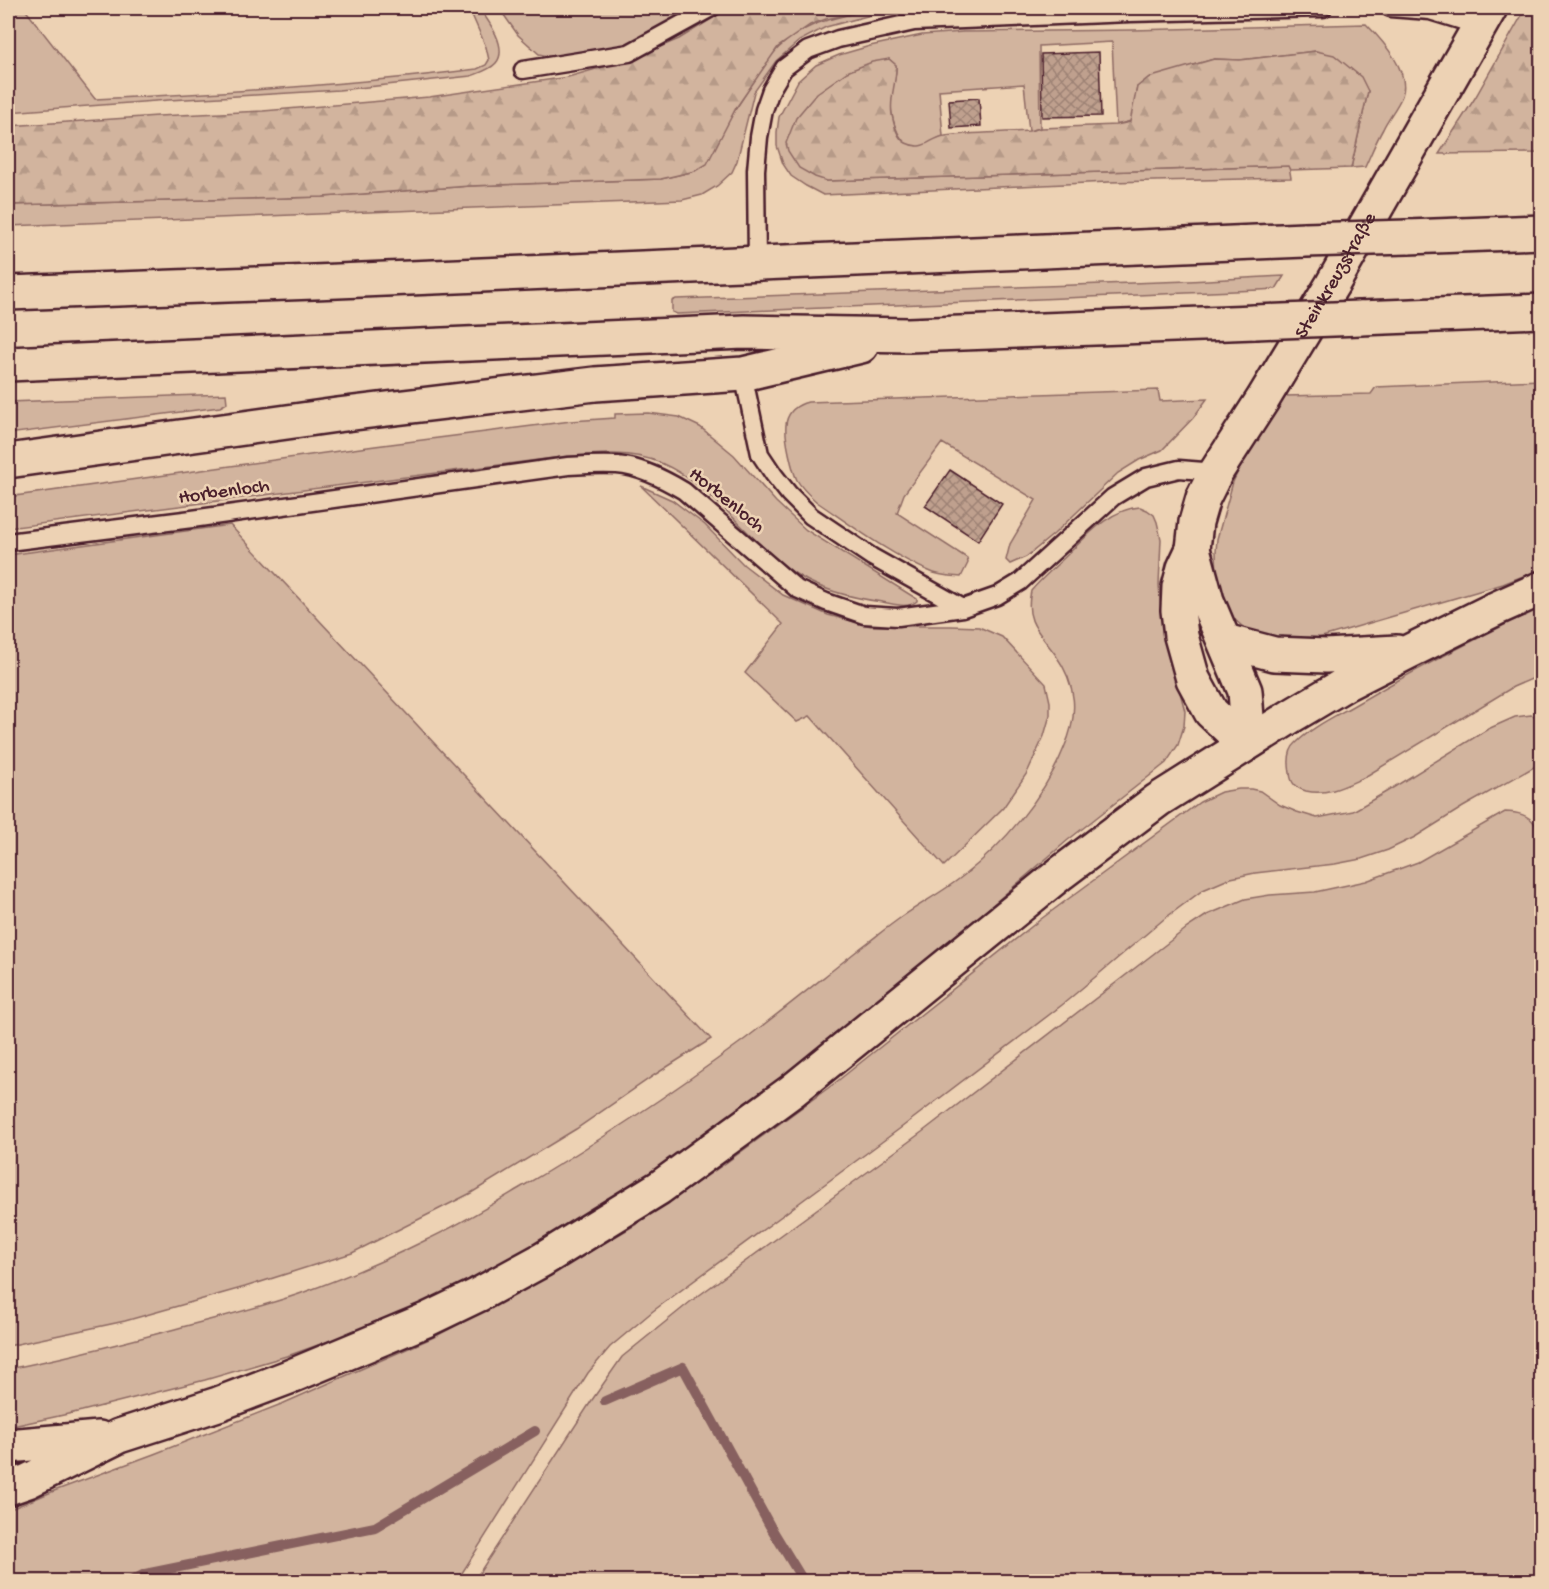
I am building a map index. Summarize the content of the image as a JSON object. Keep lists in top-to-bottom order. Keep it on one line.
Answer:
{"streets":{"main road":["Steinkreuzstraße"],"lane":["Horbenloch"]},"crossings":[["Steinkreuzstraße","Horbenloch"]]}
